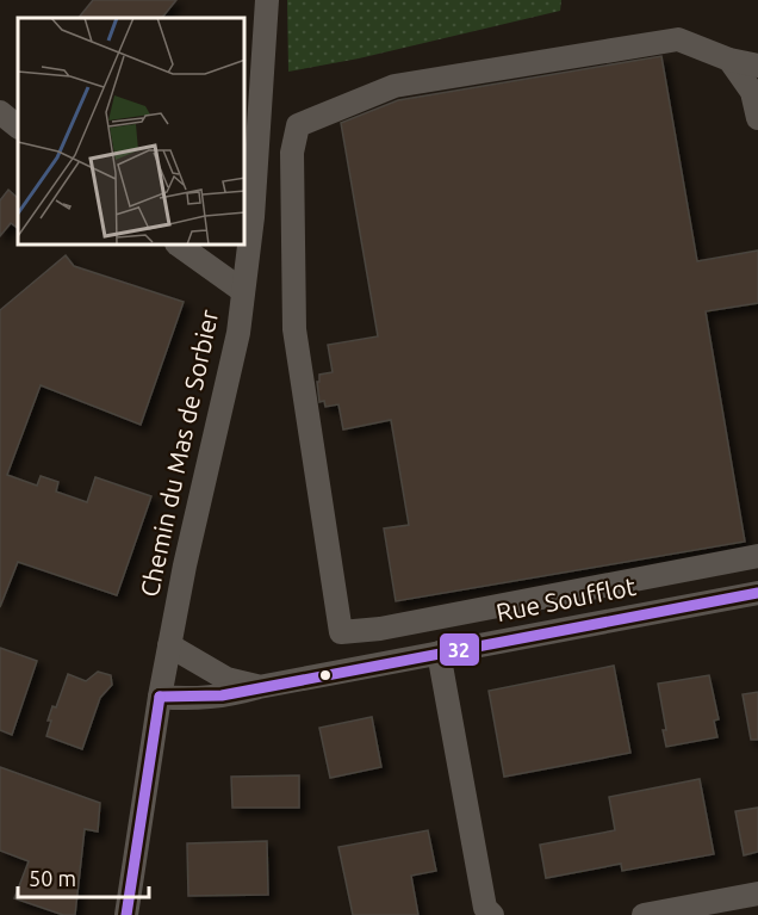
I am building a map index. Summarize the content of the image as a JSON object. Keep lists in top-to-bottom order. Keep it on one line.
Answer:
{"streets":{"street":["Chemin du Mas de Sorbier","Rue Soufflot"]},"crossings":[["Chemin du Mas de Sorbier","Rue Soufflot"]],"lines":["transit line 32"],"scale_bar":"50 m"}
